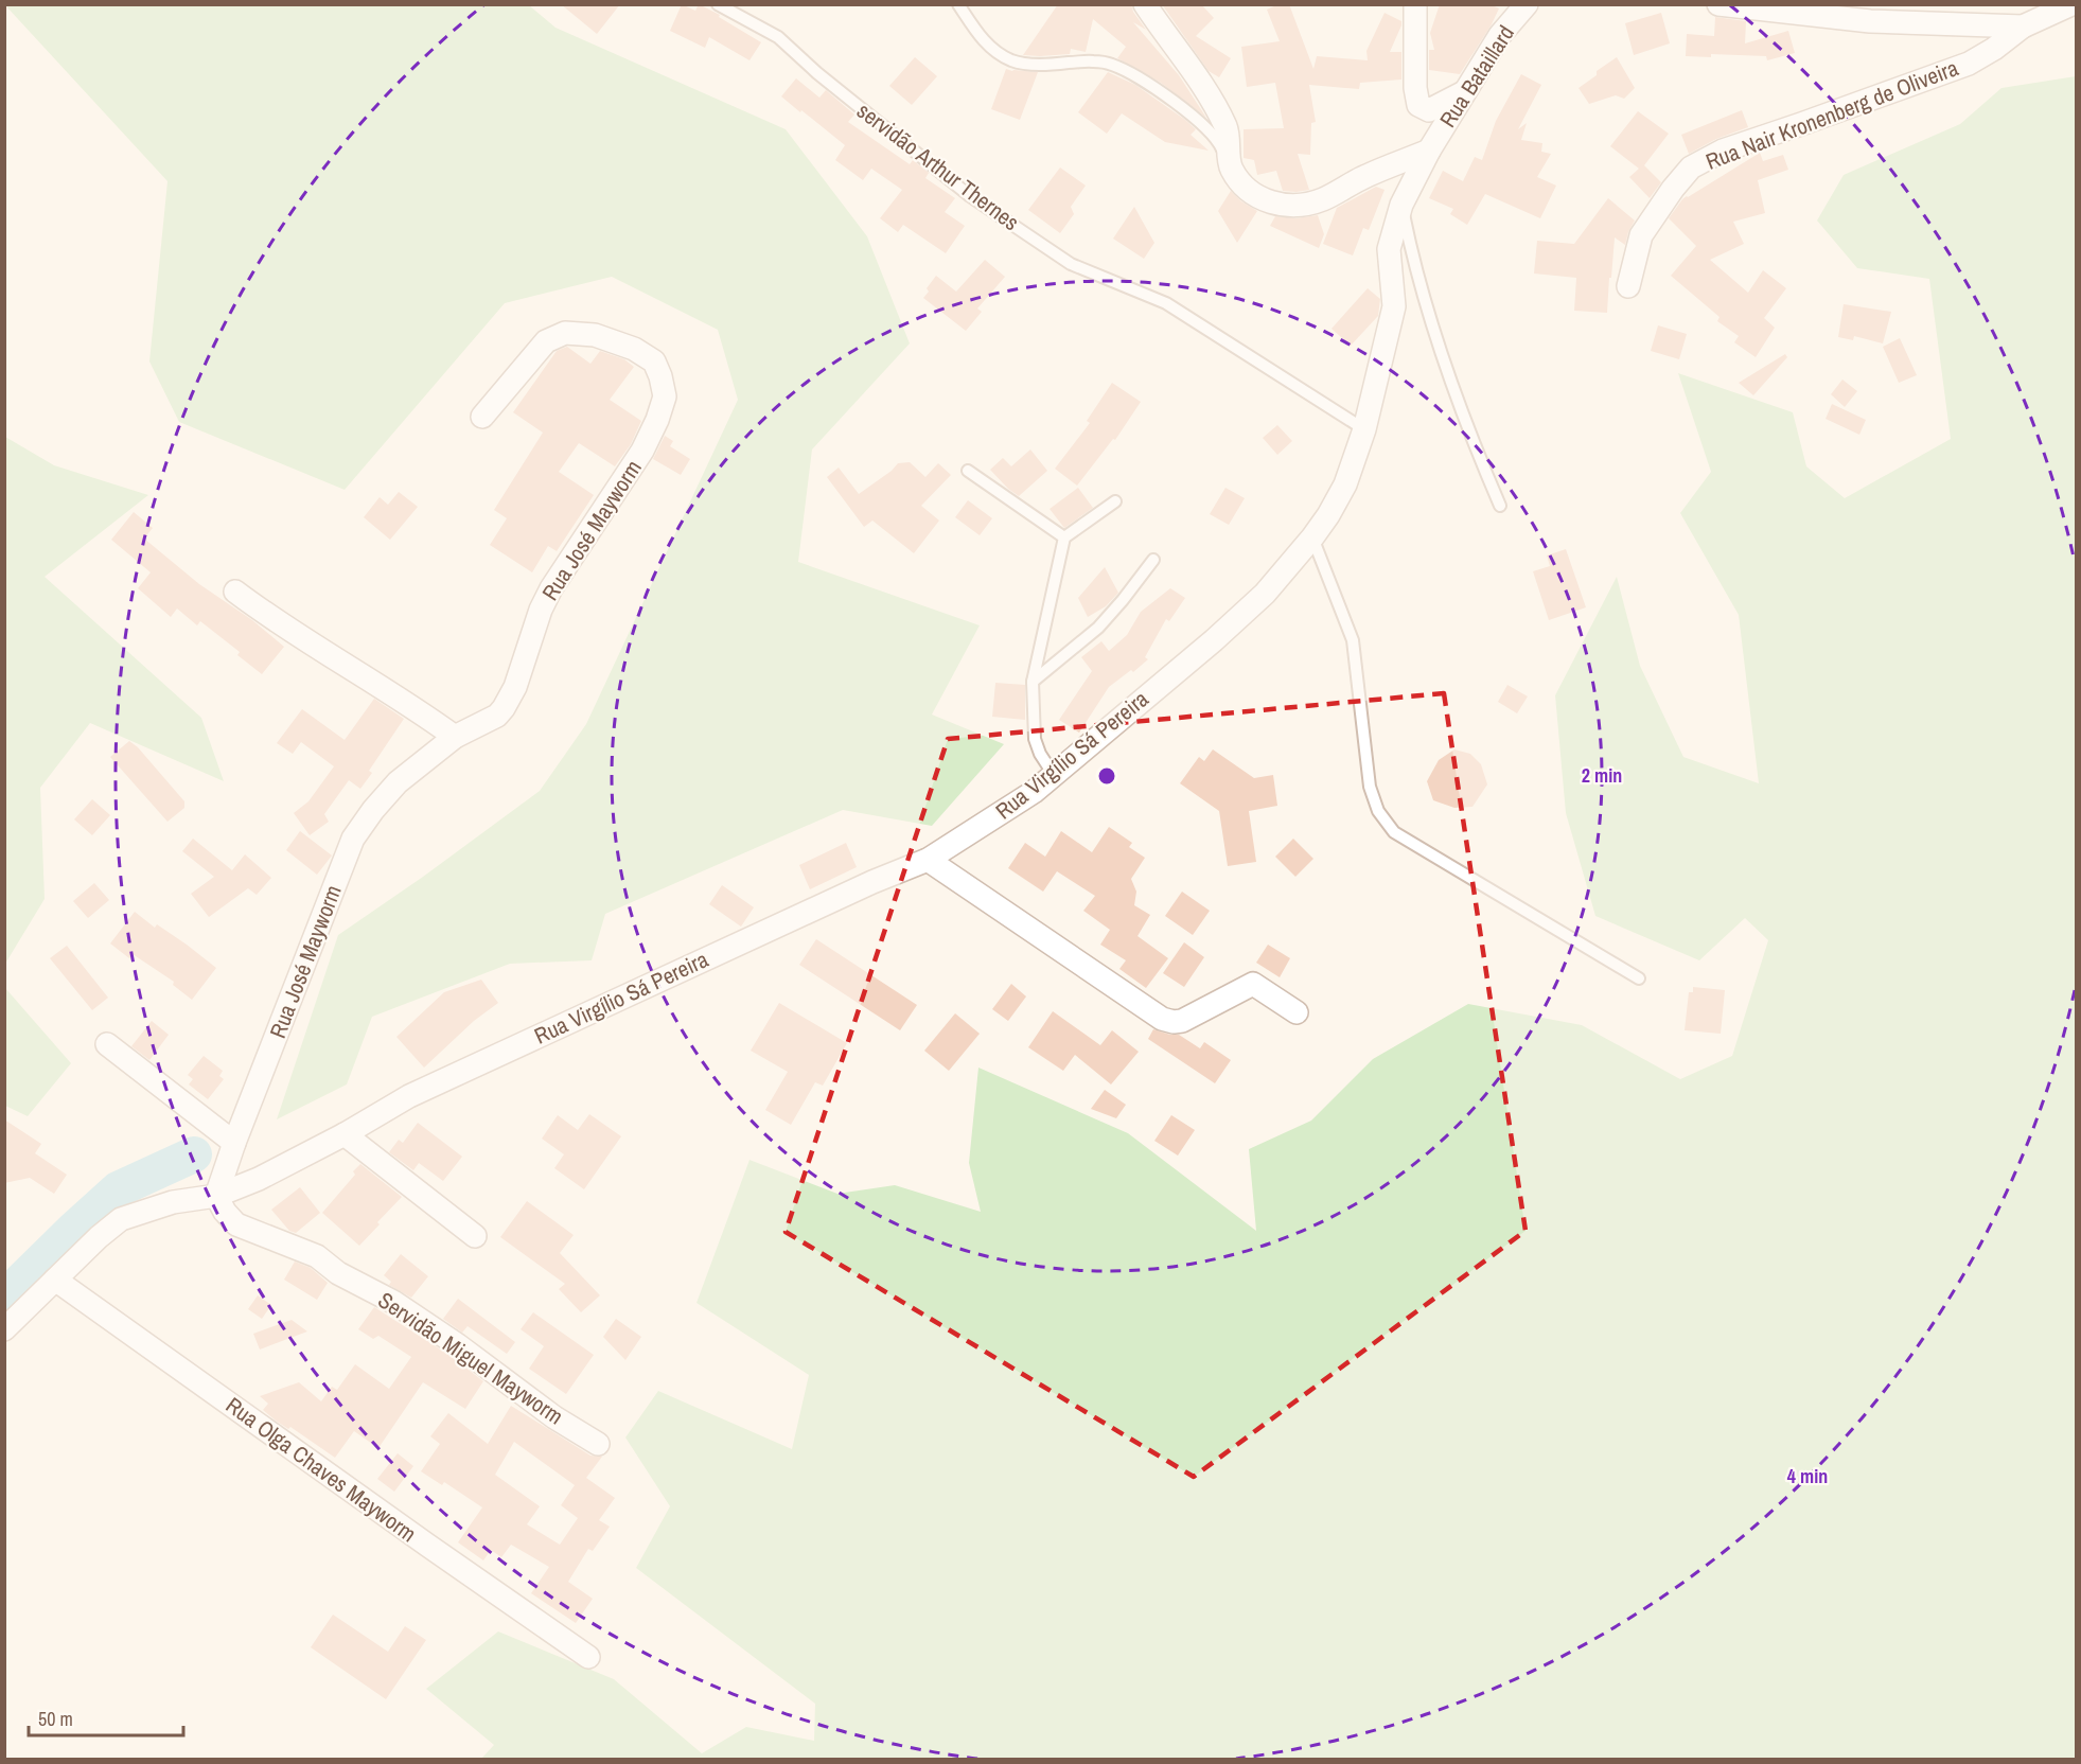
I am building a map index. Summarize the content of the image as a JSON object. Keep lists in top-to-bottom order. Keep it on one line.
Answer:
{"streets":{"street":["Rua Bataillard","Rua Nair Kronenberg de Oliveira","Rua José Mayworm","Rua Virgílio Sá Pereira","Servidão Miguel Mayworm","Rua Olga Chaves Mayworm"],"lane":["servidão Arthur Thernes"]},"crossings":[["Rua Bataillard","Rua Virgílio Sá Pereira"],["servidão Arthur Thernes","Rua Virgílio Sá Pereira"],["Rua José Mayworm","Rua Virgílio Sá Pereira"],["Rua José Mayworm","Servidão Miguel Mayworm"],["Rua Virgílio Sá Pereira","Servidão Miguel Mayworm"],["Rua Virgílio Sá Pereira","Rua Olga Chaves Mayworm"]],"scale_bar":"50 m","rings":["2 min","4 min"]}
